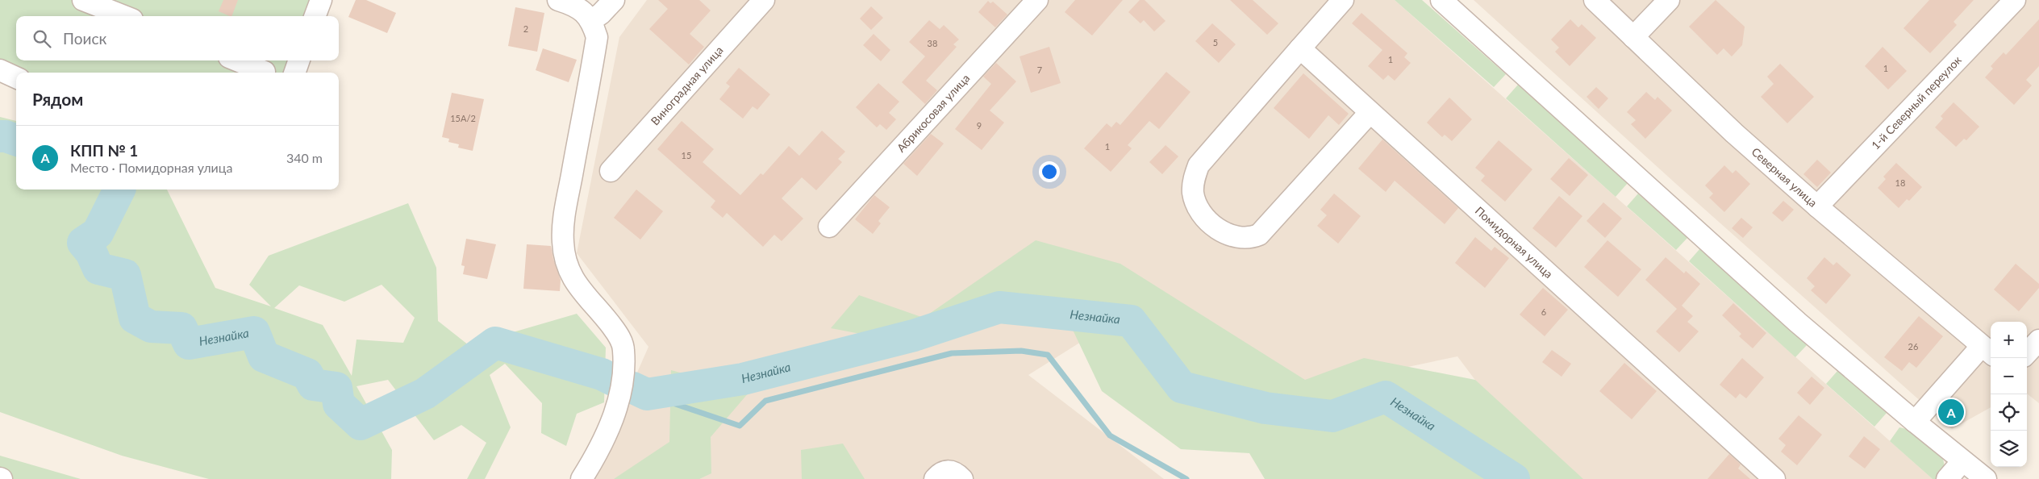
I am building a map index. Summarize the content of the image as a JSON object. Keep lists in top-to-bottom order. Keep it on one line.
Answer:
{"streets":{"street":["Виноградная улица","1-й Северный переулок","Абрикосовая улица","Северная улица","Помидорная улица"]},"crossings":[["1-й Северный переулок","Северная улица"]],"water":["Незнайка"],"house_numbers":["2","5","38","1","1","7","15А/2","9","1","15","18","6","26"],"page":{"search":"Поиск","heading":"Рядом","list":[{"mark":"A","name":"КПП № 1","note":"Место · Помидорная улица","value":"340 m"}],"map_buttons":["+","−"],"pins":"A"}}
